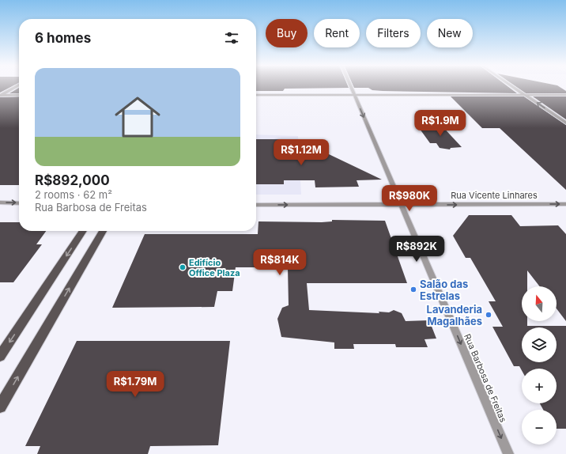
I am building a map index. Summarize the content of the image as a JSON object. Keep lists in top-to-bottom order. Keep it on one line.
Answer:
{"streets":{"street":["Rua Vicente Linhares","Rua Barbosa de Freitas"]},"crossings":[["Rua Vicente Linhares","Rua Barbosa de Freitas"]],"one_way":["Rua Vicente Linhares","Rua Barbosa de Freitas"],"places":["Edifício Office Plaza","Salão das Estrelas","Lavanderia Magalhães"],"north":"top","page":{"chip":["Buy","Rent","Filters","New"],"heading":"6 homes","list":[{"name":"R$892,000","note":"2 rooms · 62 m² · Rua Barbosa de Freitas"}],"price":["R$1.9M","R$1.12M","R$980K","R$892K","R$814K","R$1.79M"],"map_buttons":["+","−"]}}
